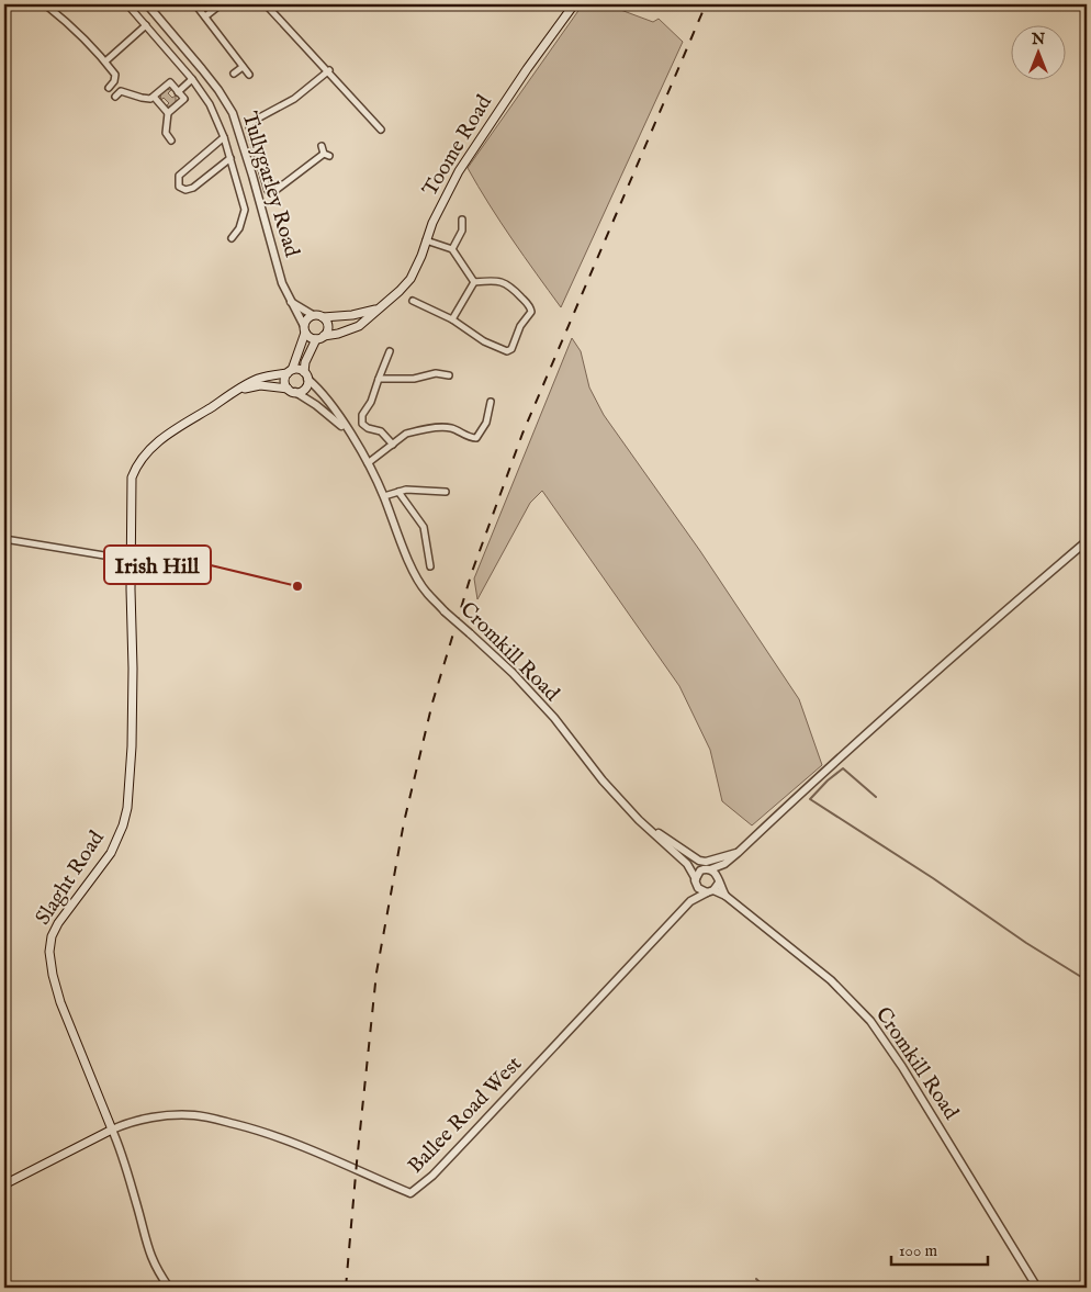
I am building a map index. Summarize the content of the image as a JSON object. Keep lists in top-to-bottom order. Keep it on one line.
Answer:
{"streets":{"main road":["Toome Road","Slaght Road"],"street":["Tullygarley Road","Cromkill Road","Ballee Road West"]},"crossings":[["Toome Road","Tullygarley Road"],["Cromkill Road","Slaght Road"],["Cromkill Road","Ballee Road West"],["Slaght Road","Ballee Road West"]],"places":["Irish Hill"],"scale_bar":"100 m","north":"top"}
